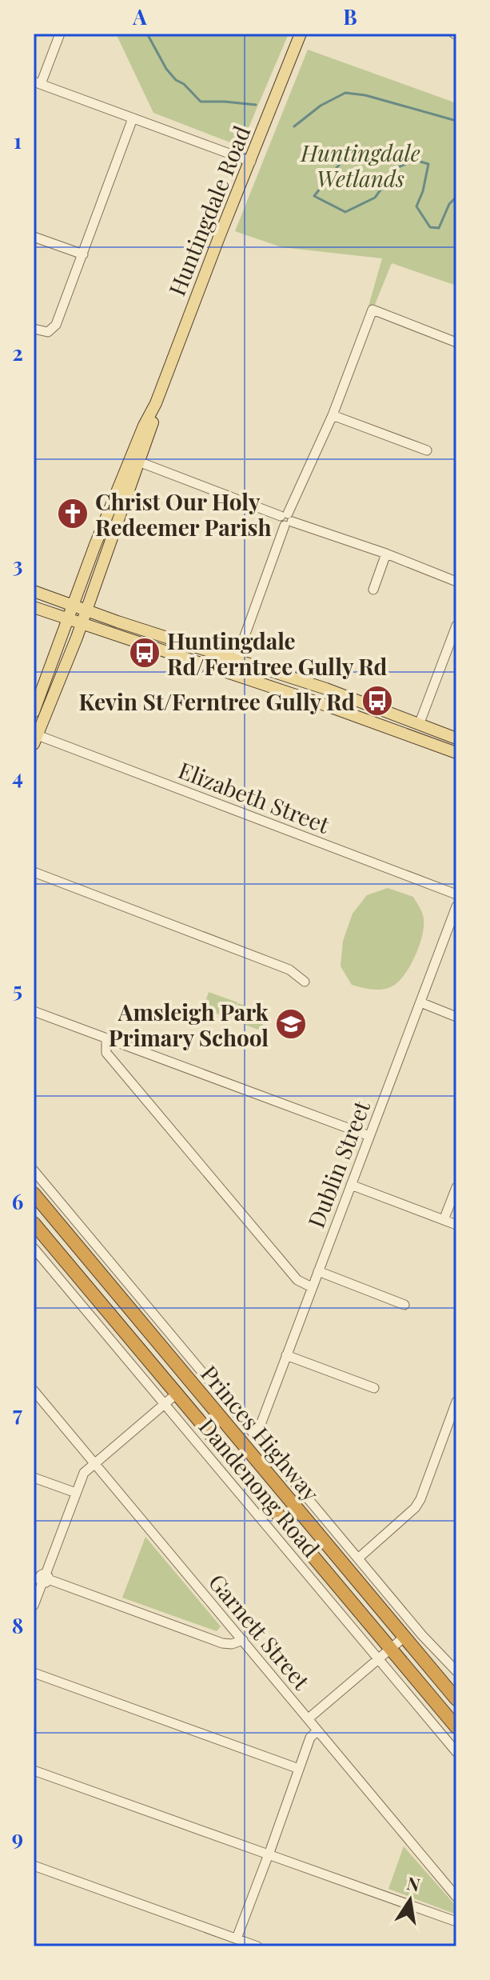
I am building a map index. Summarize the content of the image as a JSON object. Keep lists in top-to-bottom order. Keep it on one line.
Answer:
{"streets":{"highway":["Princes Highway"],"main road":["Huntingdale Road"],"street":["Elizabeth Street","Dublin Street","Dandenong Road","Garnett Street"]},"crossings":[["Huntingdale Road","Elizabeth Street"],["Dublin Street","Dandenong Road"]],"parks":["Huntingdale Wetlands"],"places":{"church":["Christ Our Holy Redeemer Parish"],"bus stop":["Huntingdale Rd/Ferntree Gully Rd","Kevin St/Ferntree Gully Rd"],"school or university":["Amsleigh Park Primary School"]},"north":"top","grid":{"columns":["A","B"],"rows":["1","2","3","4","5","6","7","8","9"]}}
